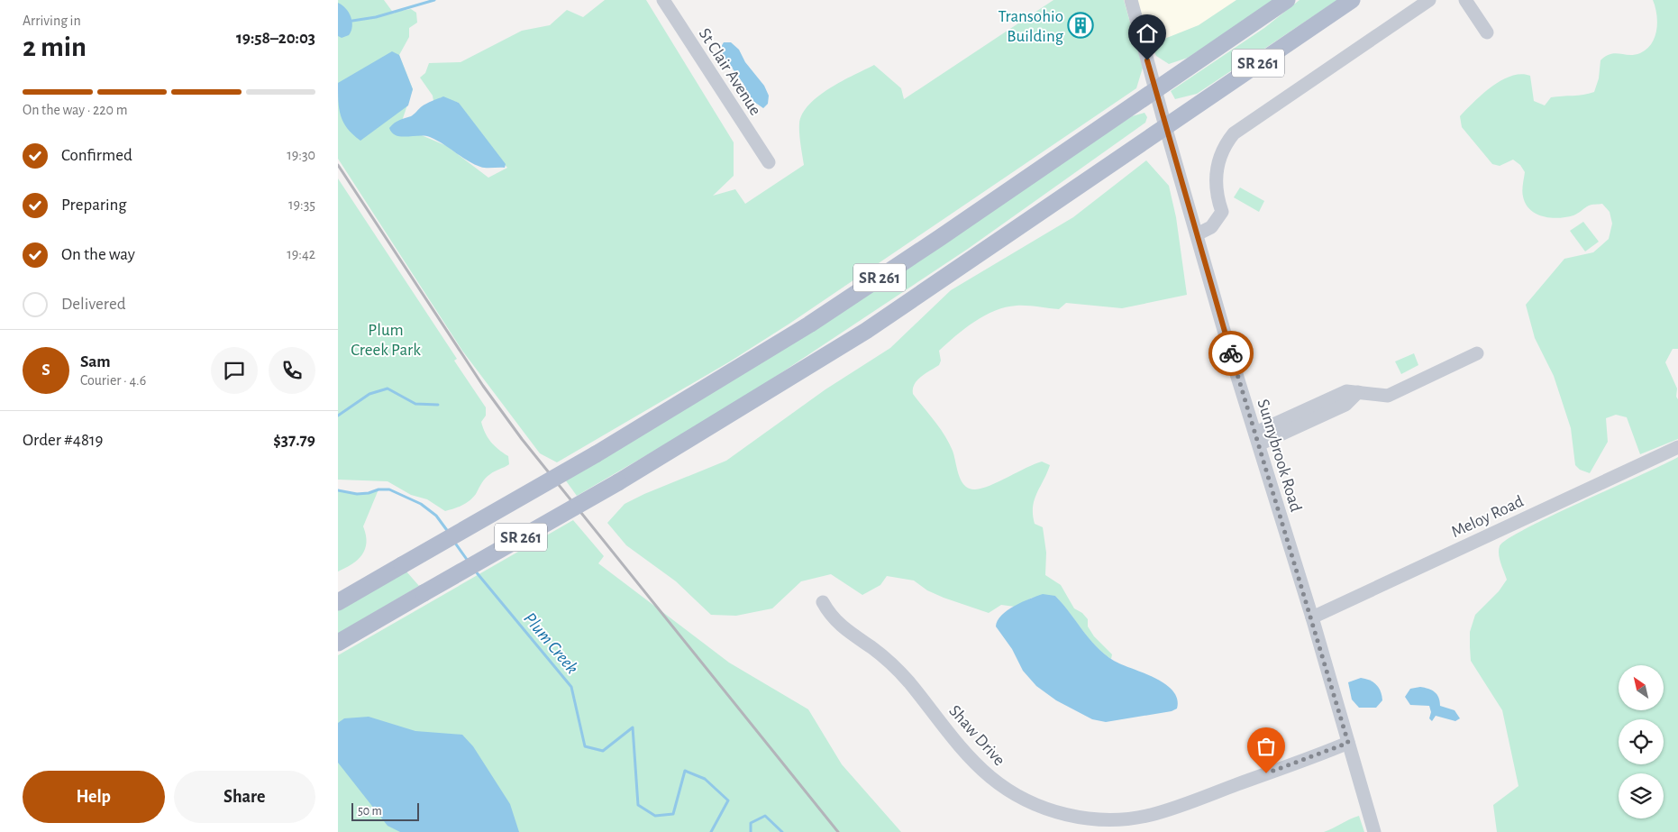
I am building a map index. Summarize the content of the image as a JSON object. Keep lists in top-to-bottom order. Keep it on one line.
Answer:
{"streets":{"main road":["SR 261"],"street":["St Clair Avenue","Sunnybrook Road","Meloy Road","Shaw Drive"]},"crossings":[["SR 261","Sunnybrook Road"],["Sunnybrook Road","Meloy Road"],["Sunnybrook Road","Shaw Drive"]],"water":["Plum Creek"],"parks":["Plum Creek Park"],"places":{"building":["Transohio Building"]},"scale_bar":"50 m","north":"top left","page":{"heading":["2 min","Arriving in","19:58–20:03"],"panel":["Sam","Courier · 4.6","Order #4819","$37.79"],"bar":"On the way · 220 m","list":[["Confirmed","19:30"],["Preparing","19:35"],["On the way","19:42"],"Delivered"],"round":"S","buttons":["Help","Share"],"scale":"50 m"}}
